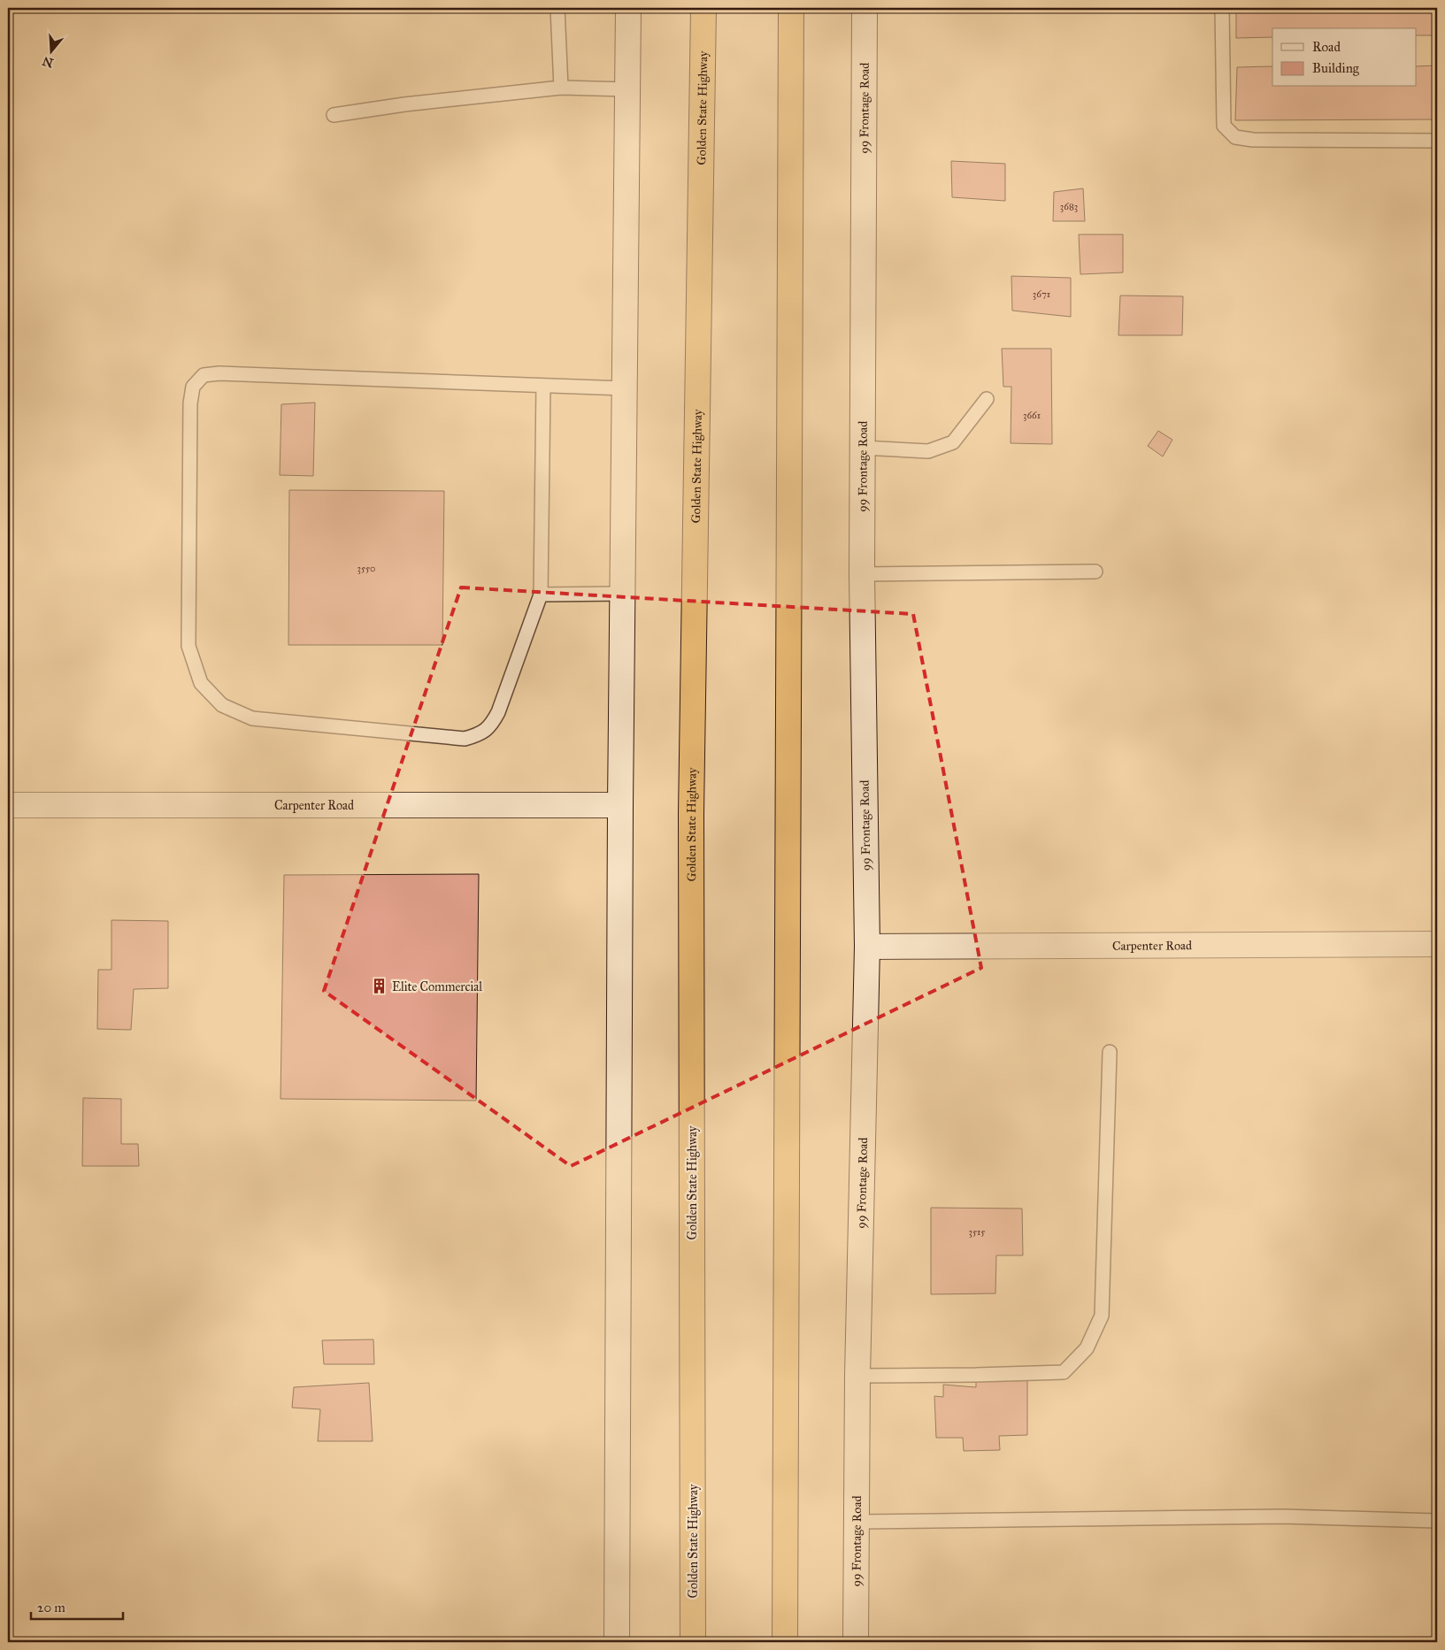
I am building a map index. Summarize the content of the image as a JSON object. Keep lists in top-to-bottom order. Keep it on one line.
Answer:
{"streets":{"highway":["Golden State Highway"],"street":["99 Frontage Road","Carpenter Road"]},"crossings":[["99 Frontage Road","Carpenter Road"]],"places":{"building":["Elite Commercial"]},"house_numbers":["3683","3671","3661","3550","3515"],"legend":["Road","Building"],"scale_bar":"20 m","north":"bottom"}
